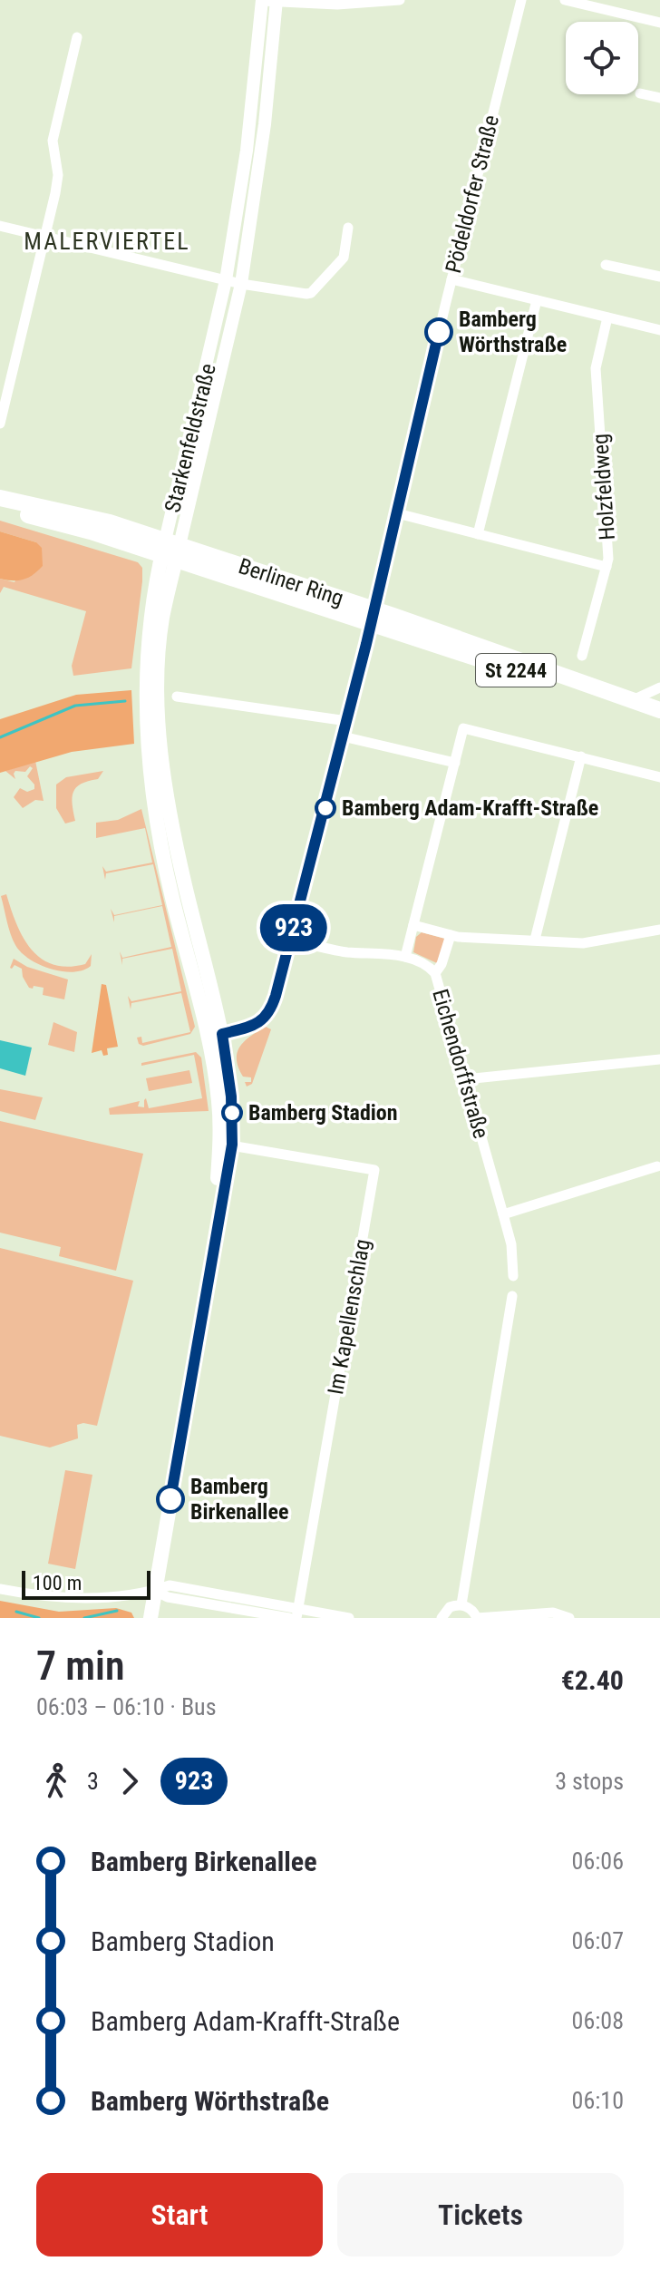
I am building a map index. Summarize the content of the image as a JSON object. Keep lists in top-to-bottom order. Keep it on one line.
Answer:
{"streets":{"main road":["Starkenfeldstraße","Berliner Ring","St 2244"],"street":["Pödeldorfer Straße","Holzfeldweg","Eichendorffstraße","Im Kapellenschlag"]},"crossings":[["Pödeldorfer Straße","Starkenfeldstraße"],["Pödeldorfer Straße","Berliner Ring"],["Pödeldorfer Straße","Eichendorffstraße"],["Starkenfeldstraße","Berliner Ring"]],"districts":["MALERVIERTEL"],"places":["Bamberg Wörthstraße","Bamberg Adam-Krafft-Straße","Bamberg Stadion","Bamberg Birkenallee"],"lines":["bus line 923"],"scale_bar":"100 m","page":{"on_map":"923","scale":"100 m","heading":["7 min","06:03 – 06:10 · Bus","€2.40"],"legs":["3","923","3 stops"],"list":[{"name":"Bamberg Birkenallee","value":"06:06"},{"name":"Bamberg Stadion","value":"06:07"},{"name":"Bamberg Adam-Krafft-Straße","value":"06:08"},{"name":"Bamberg Wörthstraße","value":"06:10"}],"buttons":["Start","Tickets"]}}
